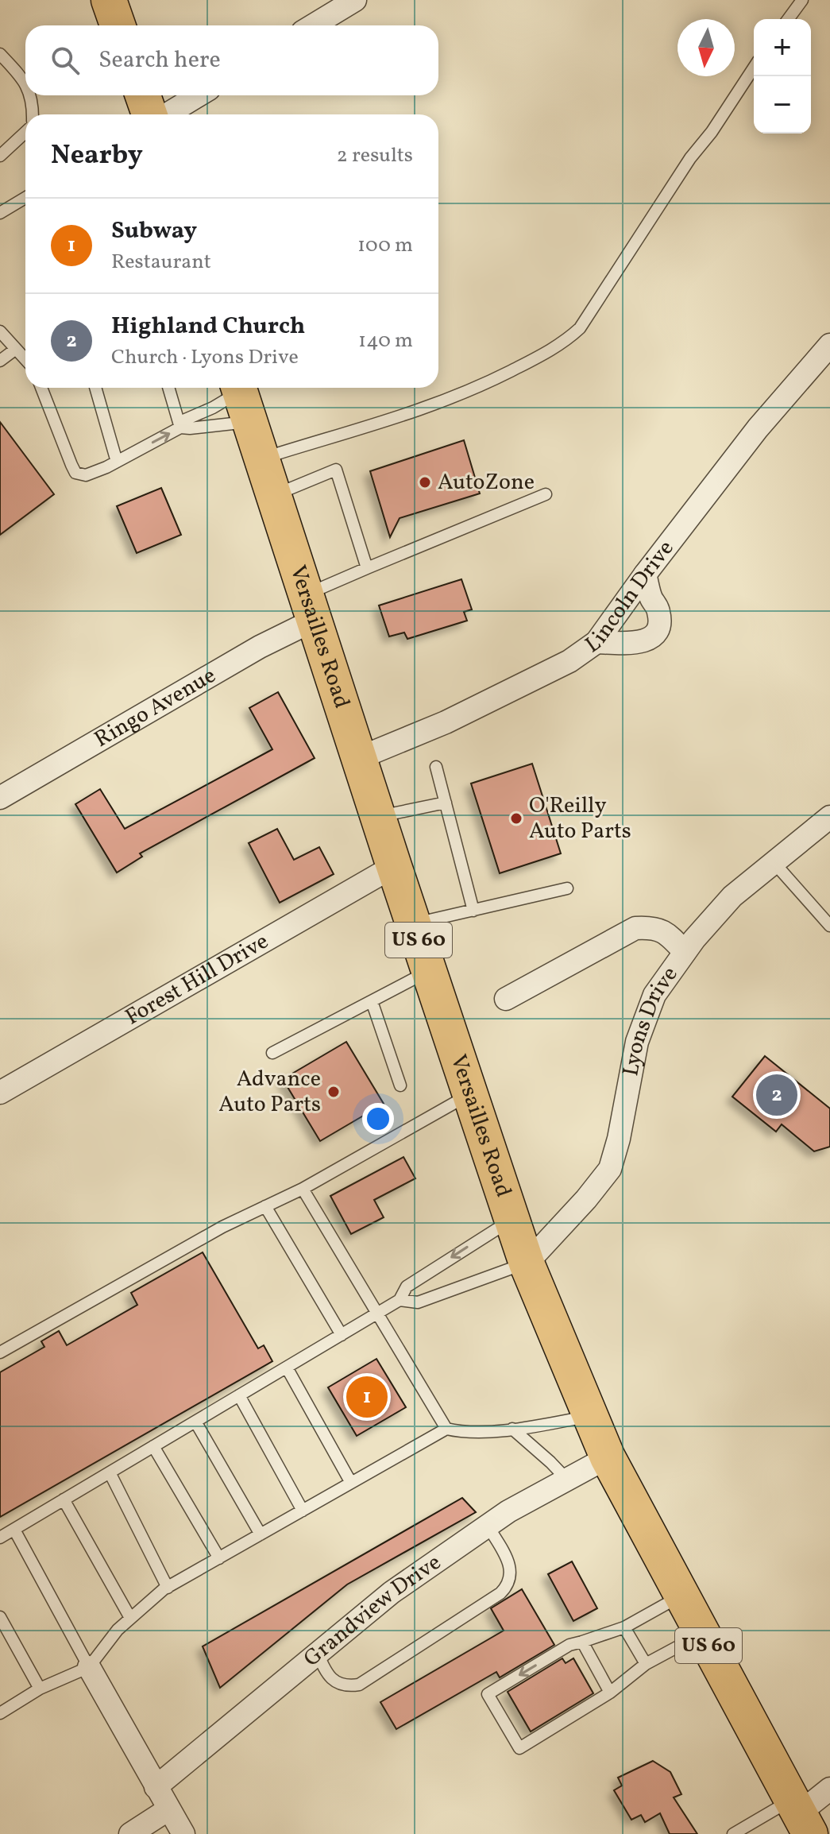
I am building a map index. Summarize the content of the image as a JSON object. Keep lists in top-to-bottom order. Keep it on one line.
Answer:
{"streets":{"highway":["Versailles Road","US 60"],"street":["Lincoln Drive","Ringo Avenue","Forest Hill Drive","Lyons Drive","Grandview Drive"]},"crossings":[["Lincoln Drive","Versailles Road"],["Versailles Road","Ringo Avenue"],["Versailles Road","Forest Hill Drive"],["Versailles Road","Lyons Drive"],["Versailles Road","Grandview Drive"]],"places":["AutoZone","O'Reilly Auto Parts","Advance Auto Parts"],"north":"bottom","page":{"map_buttons":["+","−"],"search":"Search here","heading":["Nearby","2 results"],"list":[{"mark":"1","name":"Subway","note":"Restaurant","value":"100 m"},{"mark":"2","name":"Highland Church","note":"Church · Lyons Drive","value":"140 m"}],"pins":["2","1"]}}
